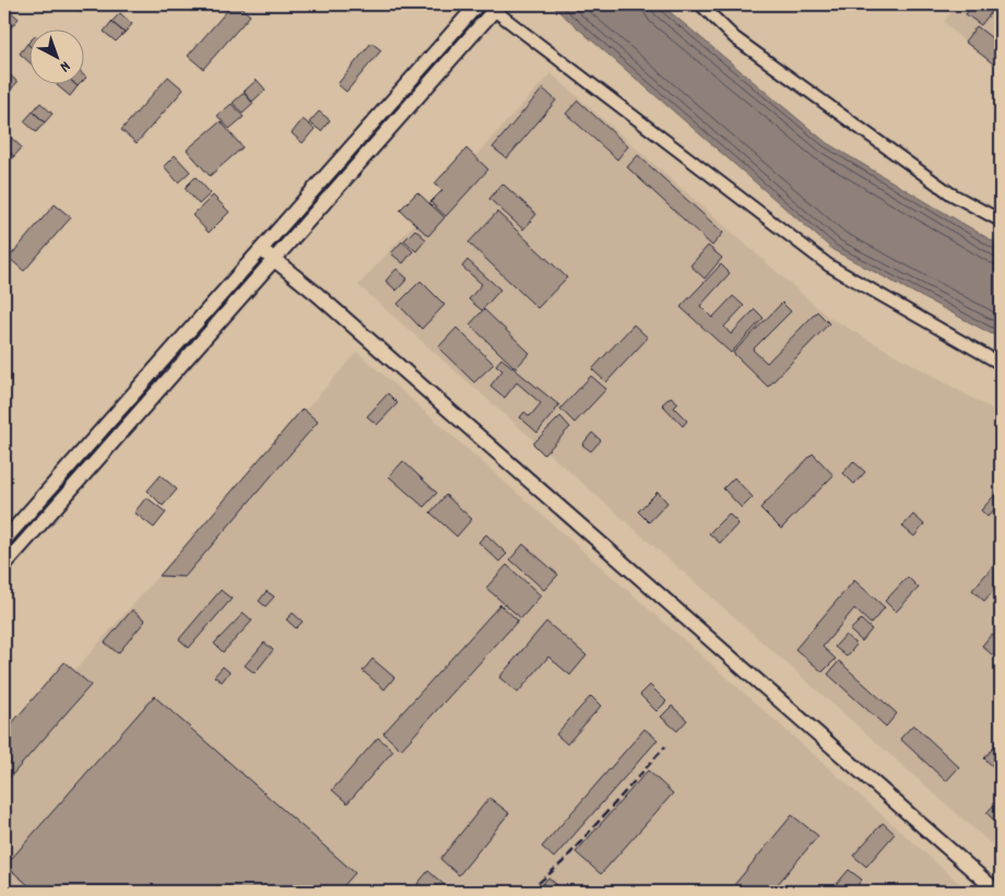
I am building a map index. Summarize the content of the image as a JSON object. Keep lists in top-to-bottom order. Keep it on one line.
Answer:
{"north":"bottom right"}
